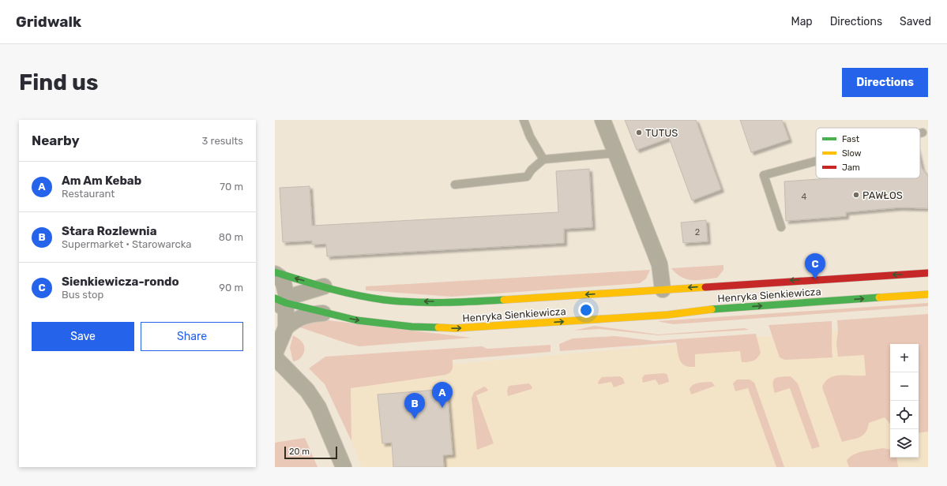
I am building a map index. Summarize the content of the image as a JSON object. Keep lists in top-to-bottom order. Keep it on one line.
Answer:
{"streets":{"main road":["Henryka Sienkiewicza"]},"places":["TUTUS","PAWŁOS"],"house_numbers":["4","2"],"legend":["Fast","Slow","Jam"],"scale_bar":"20 m","page":{"header":"Gridwalk","nav":["Map","Directions","Saved"],"buttons":["Directions",["Save","Share"]],"title":"Find us","heading":["Nearby","3 results"],"list":[{"mark":"A","name":"Am Am Kebab","note":"Restaurant","value":"70 m"},{"mark":"B","name":"Stara Rozlewnia","note":"Supermarket · Starowarcka","value":"80 m"},{"mark":"C","name":"Sienkiewicza-rondo","note":"Bus stop","value":"90 m"}],"pins":["C","A","B"],"map_buttons":["+","−"],"scale":"20 m"}}
